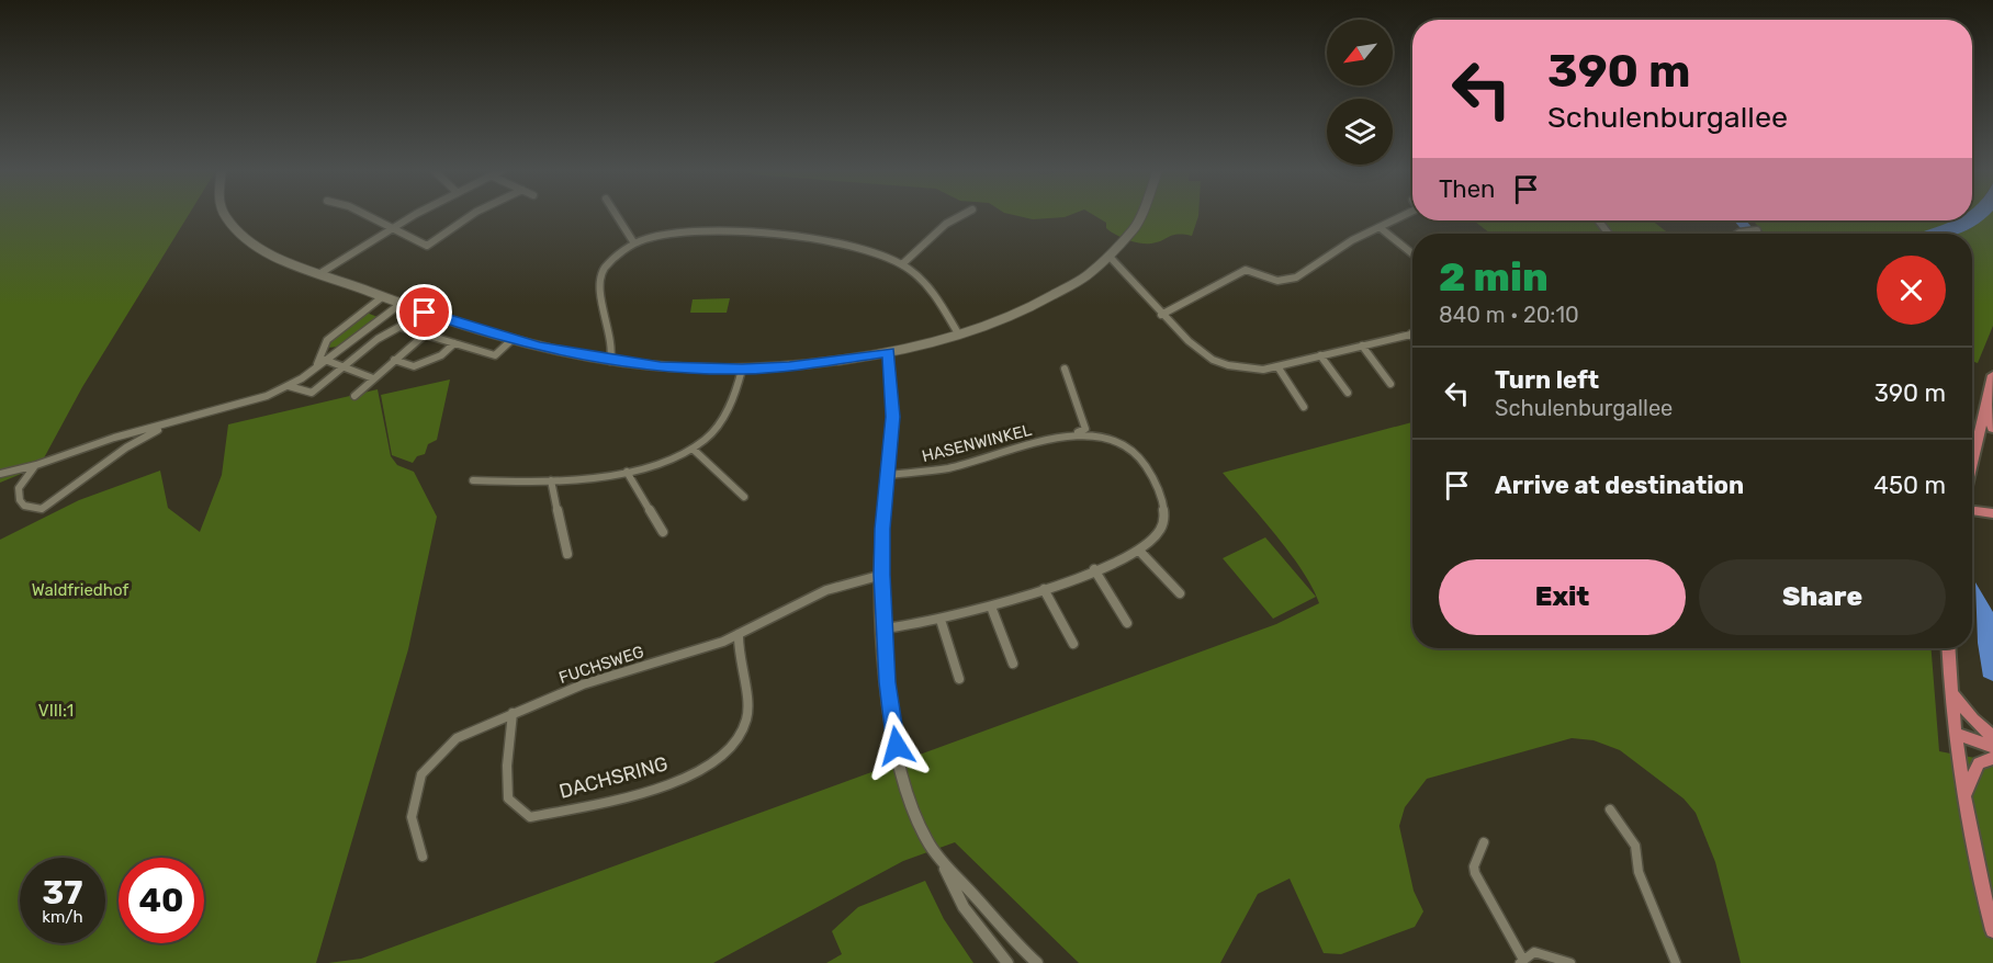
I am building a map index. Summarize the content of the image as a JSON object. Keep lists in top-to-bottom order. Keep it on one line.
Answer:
{"streets":{"street":["HASENWINKEL","FUCHSWEG","DACHSRING"]},"crossings":[["FUCHSWEG","DACHSRING"]],"parks":["Waldfriedhof","VIII:1"],"north":"bottom left","page":{"turn":["390 m","Schulenburgallee"],"then":"Then","heading":["2 min","840 m · 20:10"],"list":[{"name":"Turn left","note":"Schulenburgallee","value":"390 m"},{"name":"Arrive at destination","value":"450 m"}],"buttons":["Exit","Share"],"speed":"37 km/h","limit":"40"}}
